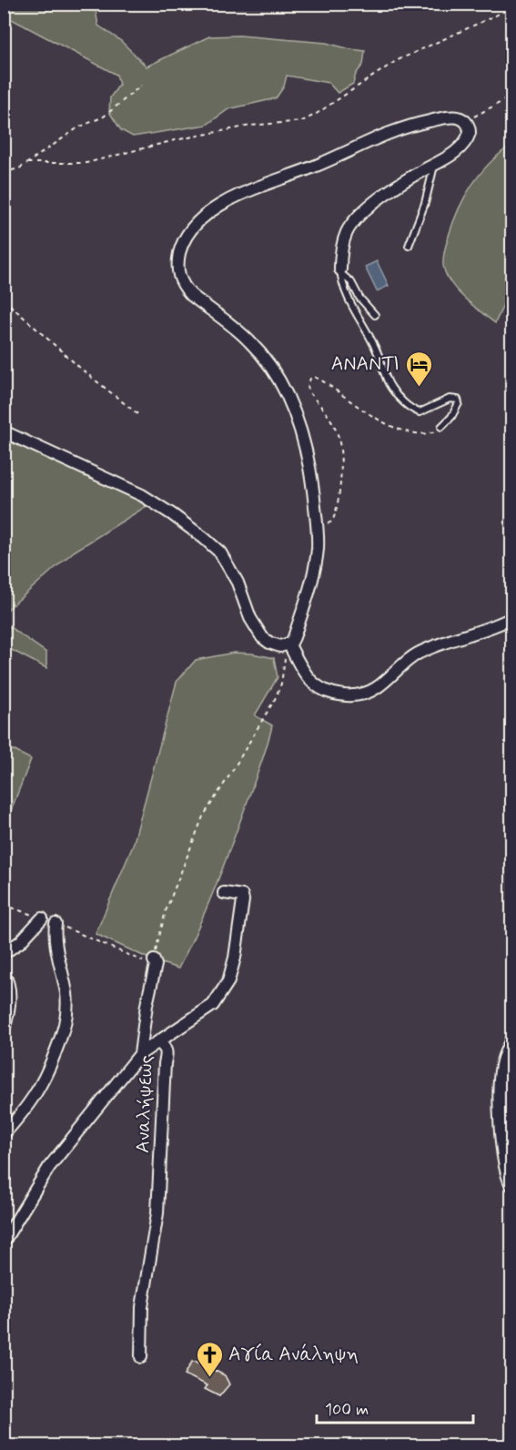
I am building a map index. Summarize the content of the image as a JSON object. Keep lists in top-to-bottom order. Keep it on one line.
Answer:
{"streets":{"street":["Αναλήψεως"]},"places":{"hotel":["ΑΝΑΝΤΙ"],"church":["Αγία Ανάληψη"]},"scale_bar":"100 m"}
